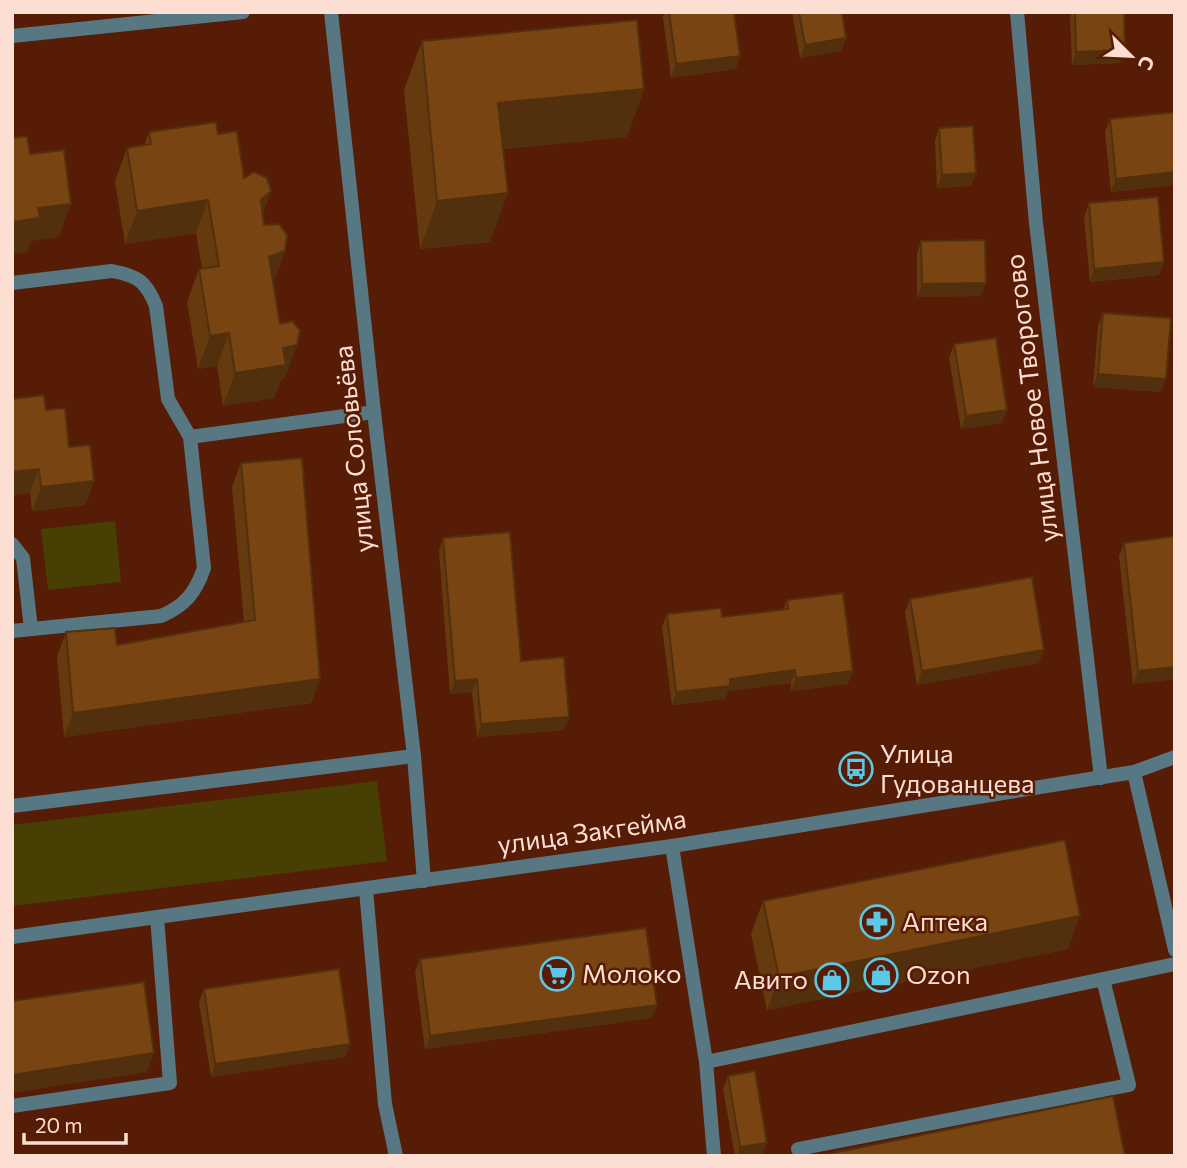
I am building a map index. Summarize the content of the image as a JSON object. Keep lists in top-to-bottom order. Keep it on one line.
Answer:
{"streets":{"street":["улица Новое Творогово","улица Соловьёва","улица Закгейма"]},"crossings":[["улица Новое Творогово","улица Закгейма"],["улица Соловьёва","улица Закгейма"]],"places":{"bus stop":["Улица Гудованцева"],"pharmacy":["Аптека"],"supermarket":["Молоко"],"shop":["Ozon","Авито"]},"scale_bar":"20 m","north":"bottom right"}
